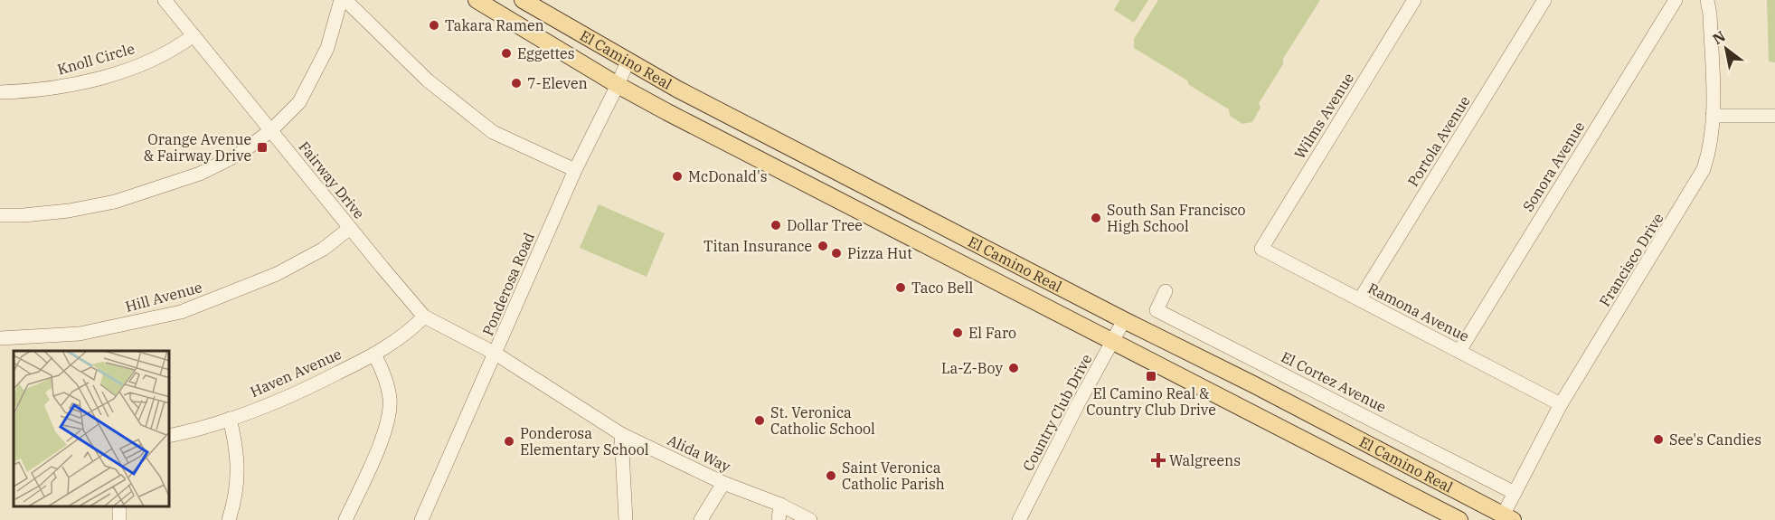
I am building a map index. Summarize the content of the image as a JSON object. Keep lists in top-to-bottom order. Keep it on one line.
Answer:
{"streets":{"main road":["El Camino Real"],"street":["Knoll Circle","Wilms Avenue","Portola Avenue","Sonora Avenue","Fairway Drive","Francisco Drive","Ponderosa Road","Hill Avenue","Ramona Avenue","Haven Avenue","El Cortez Avenue","Country Club Drive","Alida Way"]},"crossings":[["Knoll Circle","Fairway Drive"],["El Camino Real","Francisco Drive"],["El Camino Real","Ponderosa Road"],["El Camino Real","Country Club Drive"],["Wilms Avenue","Ramona Avenue"],["Portola Avenue","Ramona Avenue"],["Sonora Avenue","Ramona Avenue"],["Fairway Drive","Ponderosa Road"],["Fairway Drive","Hill Avenue"],["Fairway Drive","Haven Avenue"],["Fairway Drive","Alida Way"],["Francisco Drive","Ramona Avenue"],["Francisco Drive","El Cortez Avenue"],["Ponderosa Road","Alida Way"]],"places":{"other":["Takara Ramen","Eggettes","7-Eleven","McDonald's","South San Francisco High School","Dollar Tree","Titan Insurance","Pizza Hut","Taco Bell","El Faro","La-Z-Boy","St. Veronica Catholic School","See's Candies","Ponderosa Elementary School","Saint Veronica Catholic Parish"],"transit":["Orange Avenue & Fairway Drive","El Camino Real & Country Club Drive"],"health":["Walgreens"]},"north":"top left"}
